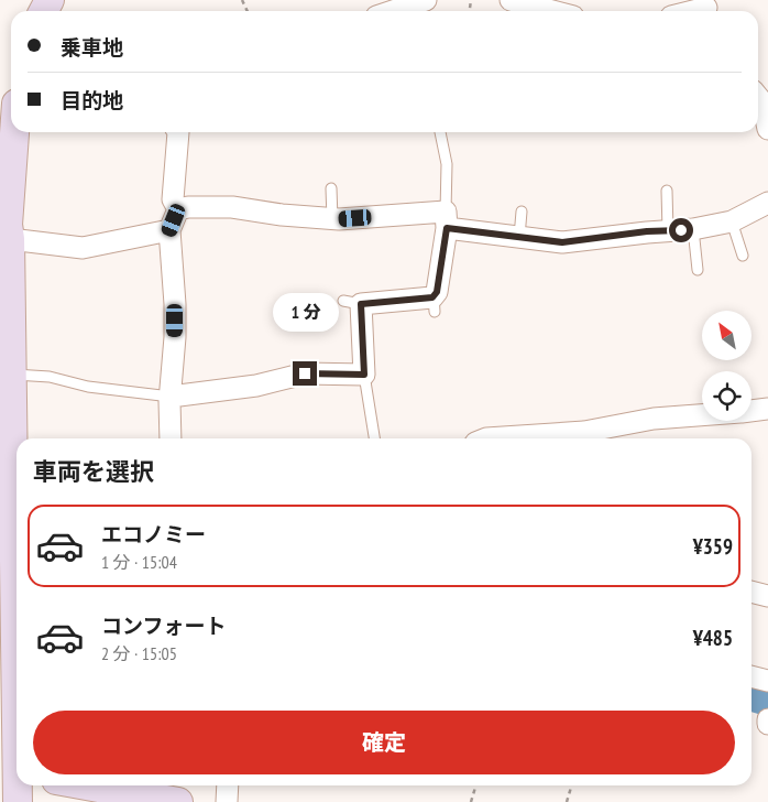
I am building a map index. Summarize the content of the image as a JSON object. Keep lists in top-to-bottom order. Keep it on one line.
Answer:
{"north":"top left","page":{"banner":["乗車地","目的地"],"bubble":"1 分","heading":"車両を選択","list":[{"name":"エコノミー","note":"1 分 · 15:04","value":"¥359"},{"name":"コンフォート","note":"2 分 · 15:05","value":"¥485"}],"buttons":"確定"}}
